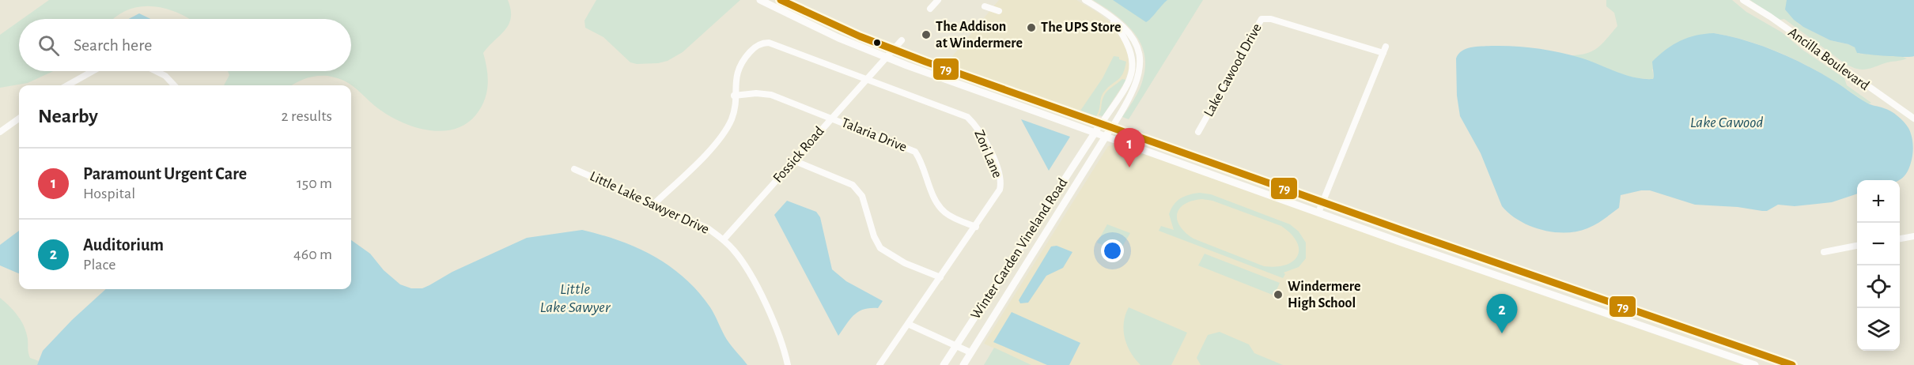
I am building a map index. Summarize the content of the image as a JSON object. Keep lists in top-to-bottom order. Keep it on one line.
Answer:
{"streets":{"main road":["Winter Garden Vineland Road"],"street":["Ancilla Boulevard","Lake Cawood Drive","Talaria Drive","Zori Lane","Fossick Road","Little Lake Sawyer Drive"]},"crossings":[["Talaria Drive","Zori Lane"],["Talaria Drive","Fossick Road"],["Zori Lane","Fossick Road"],["Fossick Road","Little Lake Sawyer Drive"]],"water":["Lake Cawood","Little Lake Sawyer"],"places":["The UPS Store","The Addison at Windermere","Windermere High School"],"lines":["transit line 79"],"page":{"search":"Search here","heading":["Nearby","2 results"],"pins":["1","2"],"list":[{"mark":"1","name":"Paramount Urgent Care","note":"Hospital","value":"150 m"},{"mark":"2","name":"Auditorium","note":"Place","value":"460 m"}],"map_buttons":["+","−"]}}
